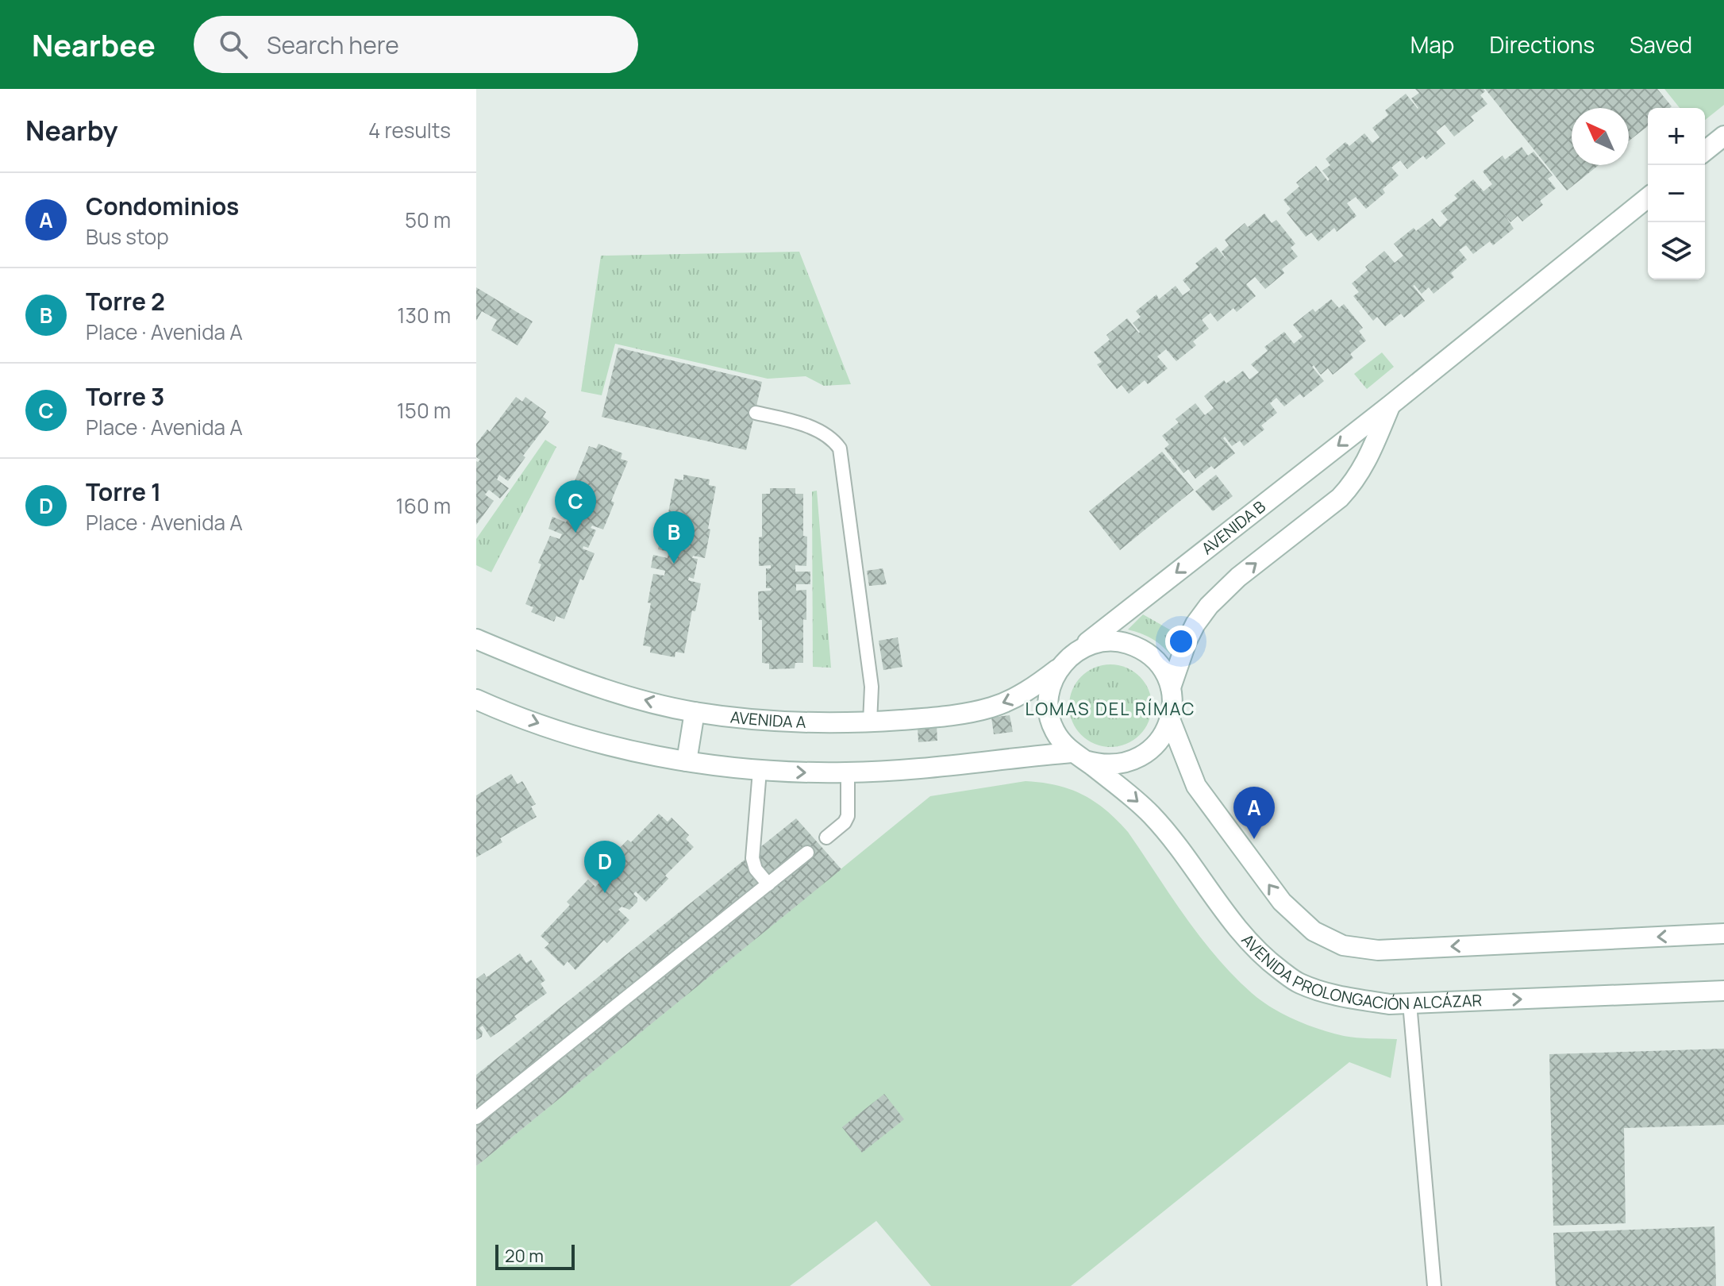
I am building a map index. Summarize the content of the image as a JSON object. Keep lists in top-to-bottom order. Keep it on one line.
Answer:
{"streets":{"main road":["AVENIDA B","AVENIDA A","AVENIDA PROLONGACIÓN ALCÁZAR"]},"crossings":[["AVENIDA B","AVENIDA A"],["AVENIDA B","AVENIDA PROLONGACIÓN ALCÁZAR"],["AVENIDA A","AVENIDA PROLONGACIÓN ALCÁZAR"]],"districts":["LOMAS DEL RÍMAC"],"scale_bar":"20 m","north":"top left","page":{"header":"Nearbee","search":"Search here","nav":["Map","Directions","Saved"],"heading":["Nearby","4 results"],"map_buttons":["+","−"],"list":[{"mark":"A","name":"Condominios","note":"Bus stop","value":"50 m"},{"mark":"B","name":"Torre 2","note":"Place · Avenida A","value":"130 m"},{"mark":"C","name":"Torre 3","note":"Place · Avenida A","value":"150 m"},{"mark":"D","name":"Torre 1","note":"Place · Avenida A","value":"160 m"}],"pins":["C","B","A","D"],"scale":"20 m"}}
